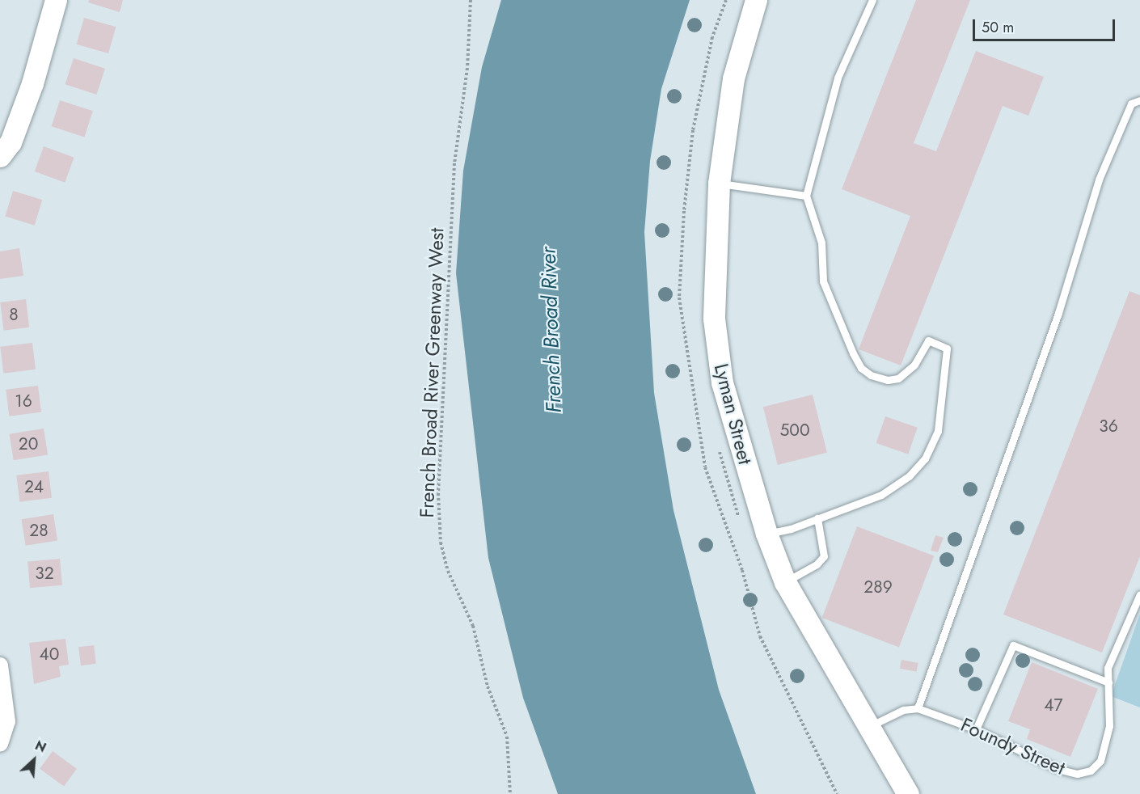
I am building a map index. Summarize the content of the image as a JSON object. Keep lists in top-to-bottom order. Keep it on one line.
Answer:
{"streets":{"main road":["Lyman Street"],"lane":["Foundy Street"],"path":["French Broad River Greenway West"]},"water":["French Broad River"],"house_numbers":["8","16","36","500","20","24","28","32","289","40","47"],"scale_bar":"50 m","north":"top right"}
